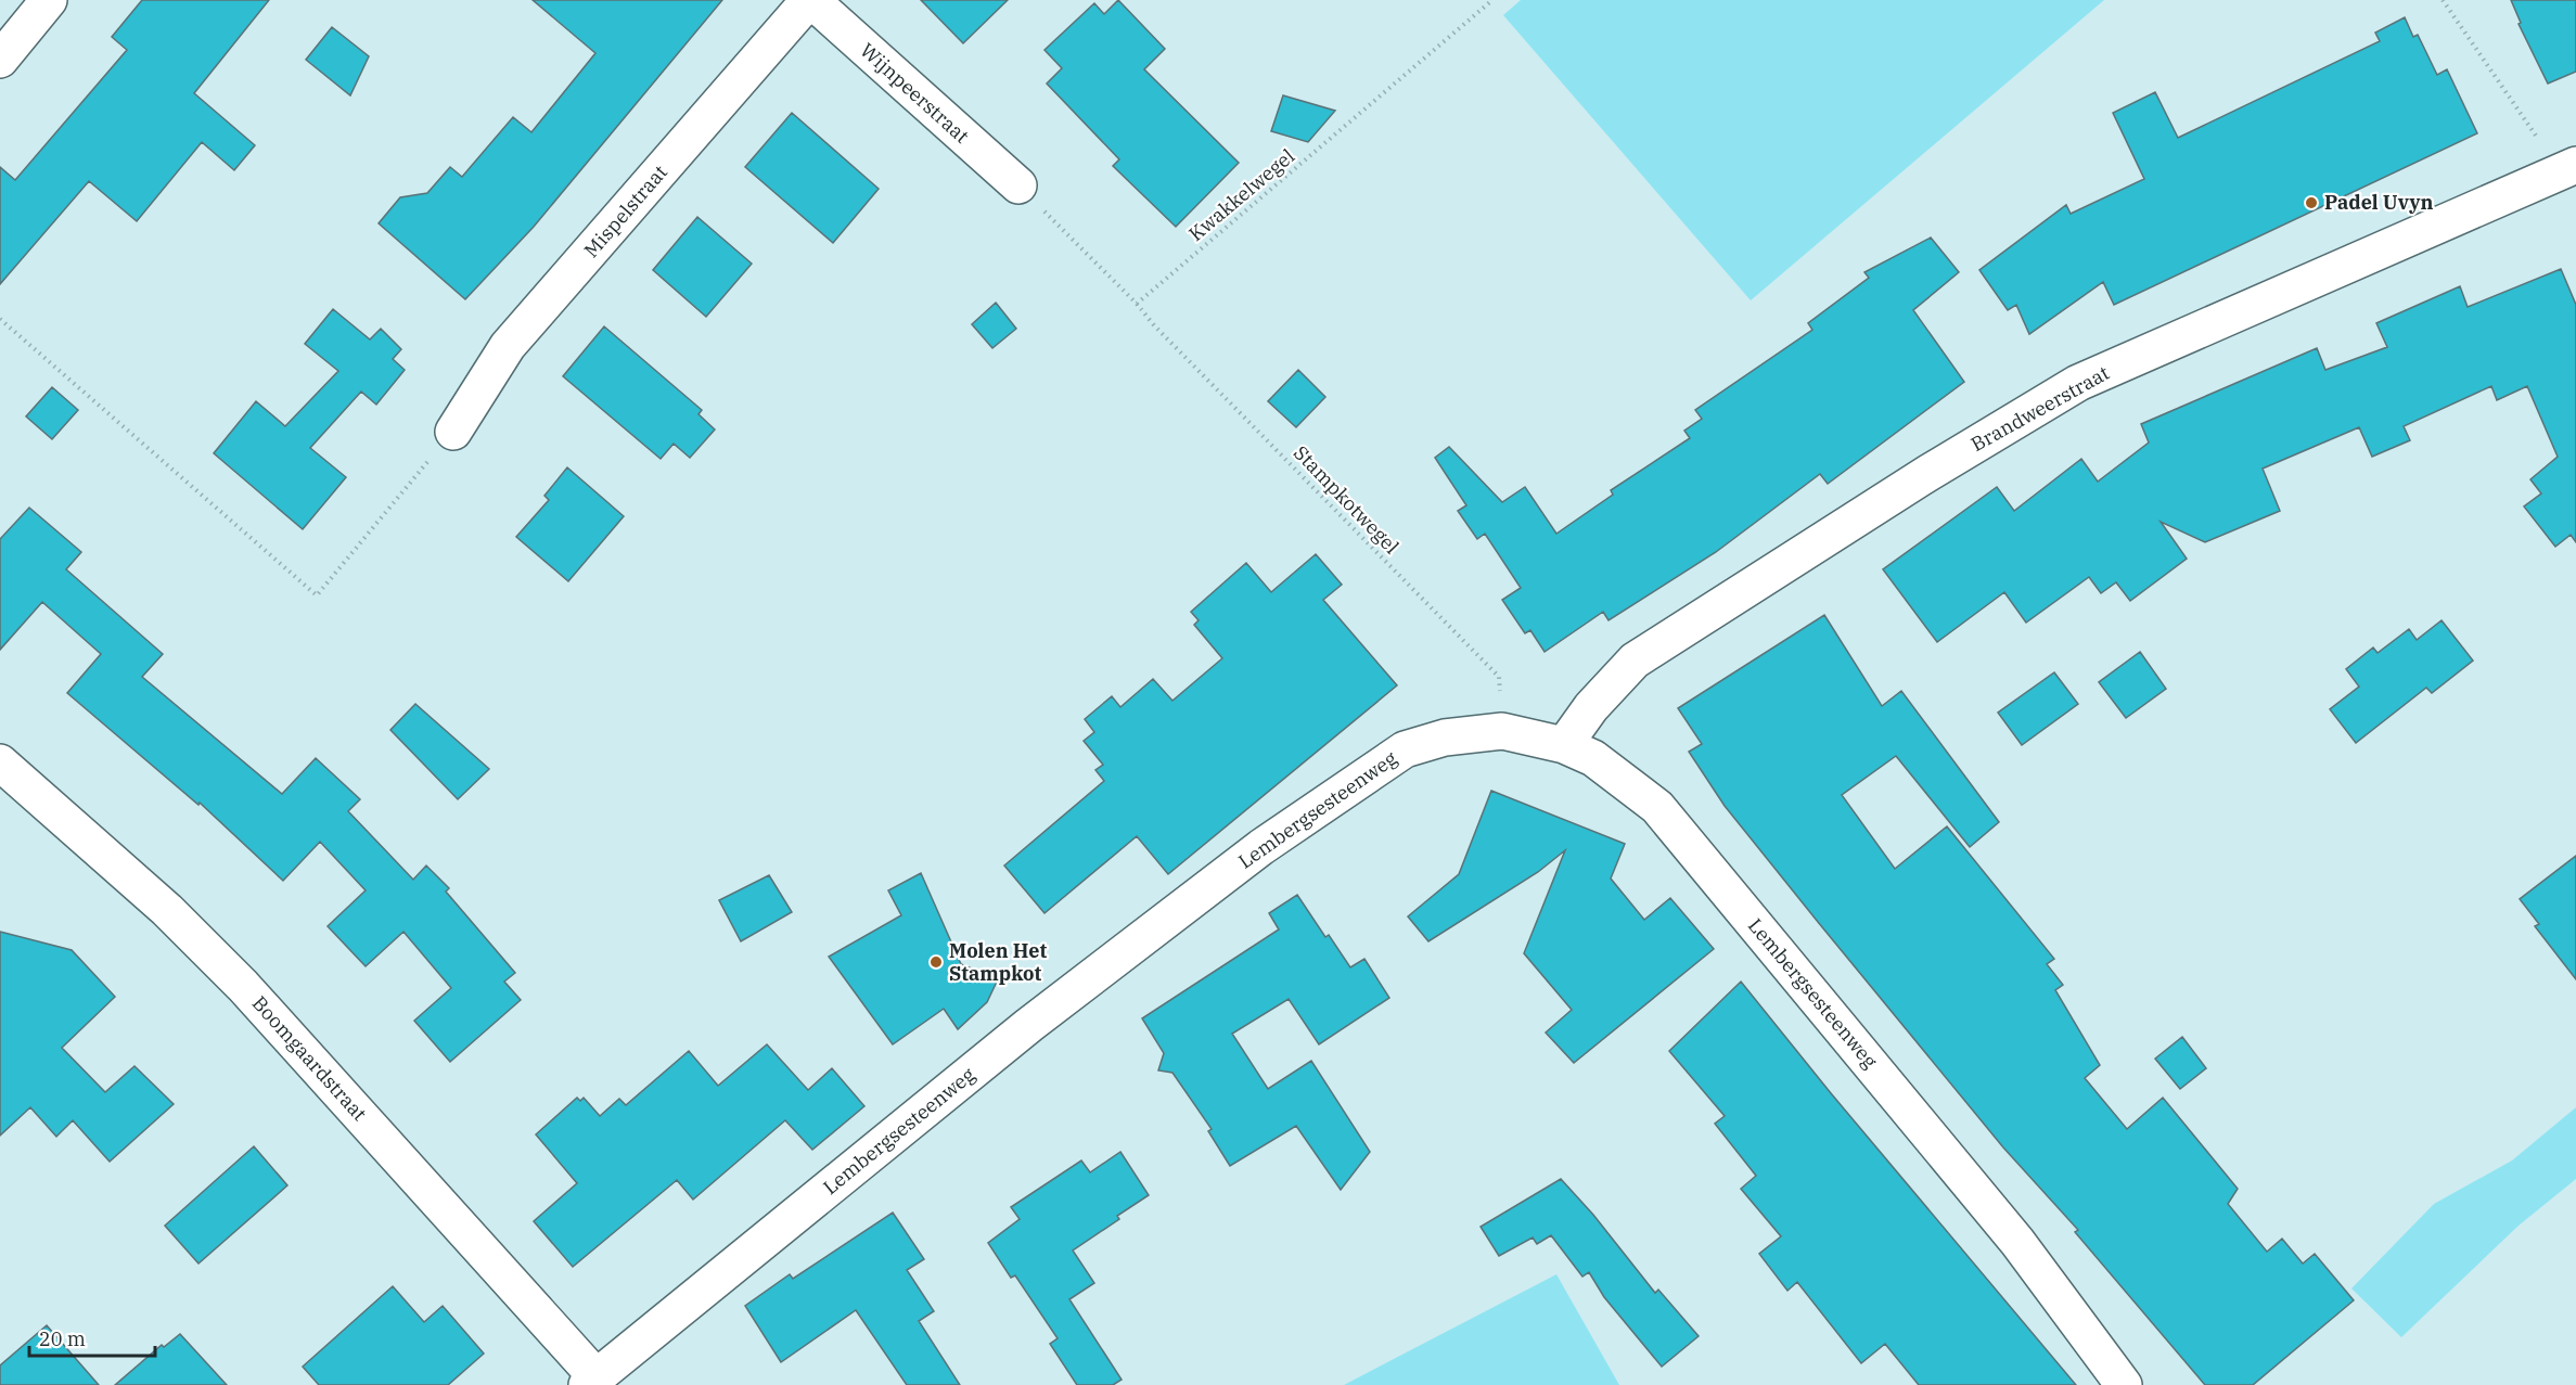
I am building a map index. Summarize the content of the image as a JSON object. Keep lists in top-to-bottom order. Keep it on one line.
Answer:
{"streets":{"street":["Wijnpeerstraat","Mispelstraat","Brandweerstraat","Lembergsesteenweg","Boomgaardstraat"],"path":["Kwakkelwegel","Stampkotwegel"]},"crossings":[["Wijnpeerstraat","Mispelstraat"],["Kwakkelwegel","Stampkotwegel"],["Brandweerstraat","Lembergsesteenweg"],["Stampkotwegel","Lembergsesteenweg"],["Lembergsesteenweg","Boomgaardstraat"]],"places":["Padel Uvyn","Molen Het Stampkot"],"scale_bar":"20 m"}
